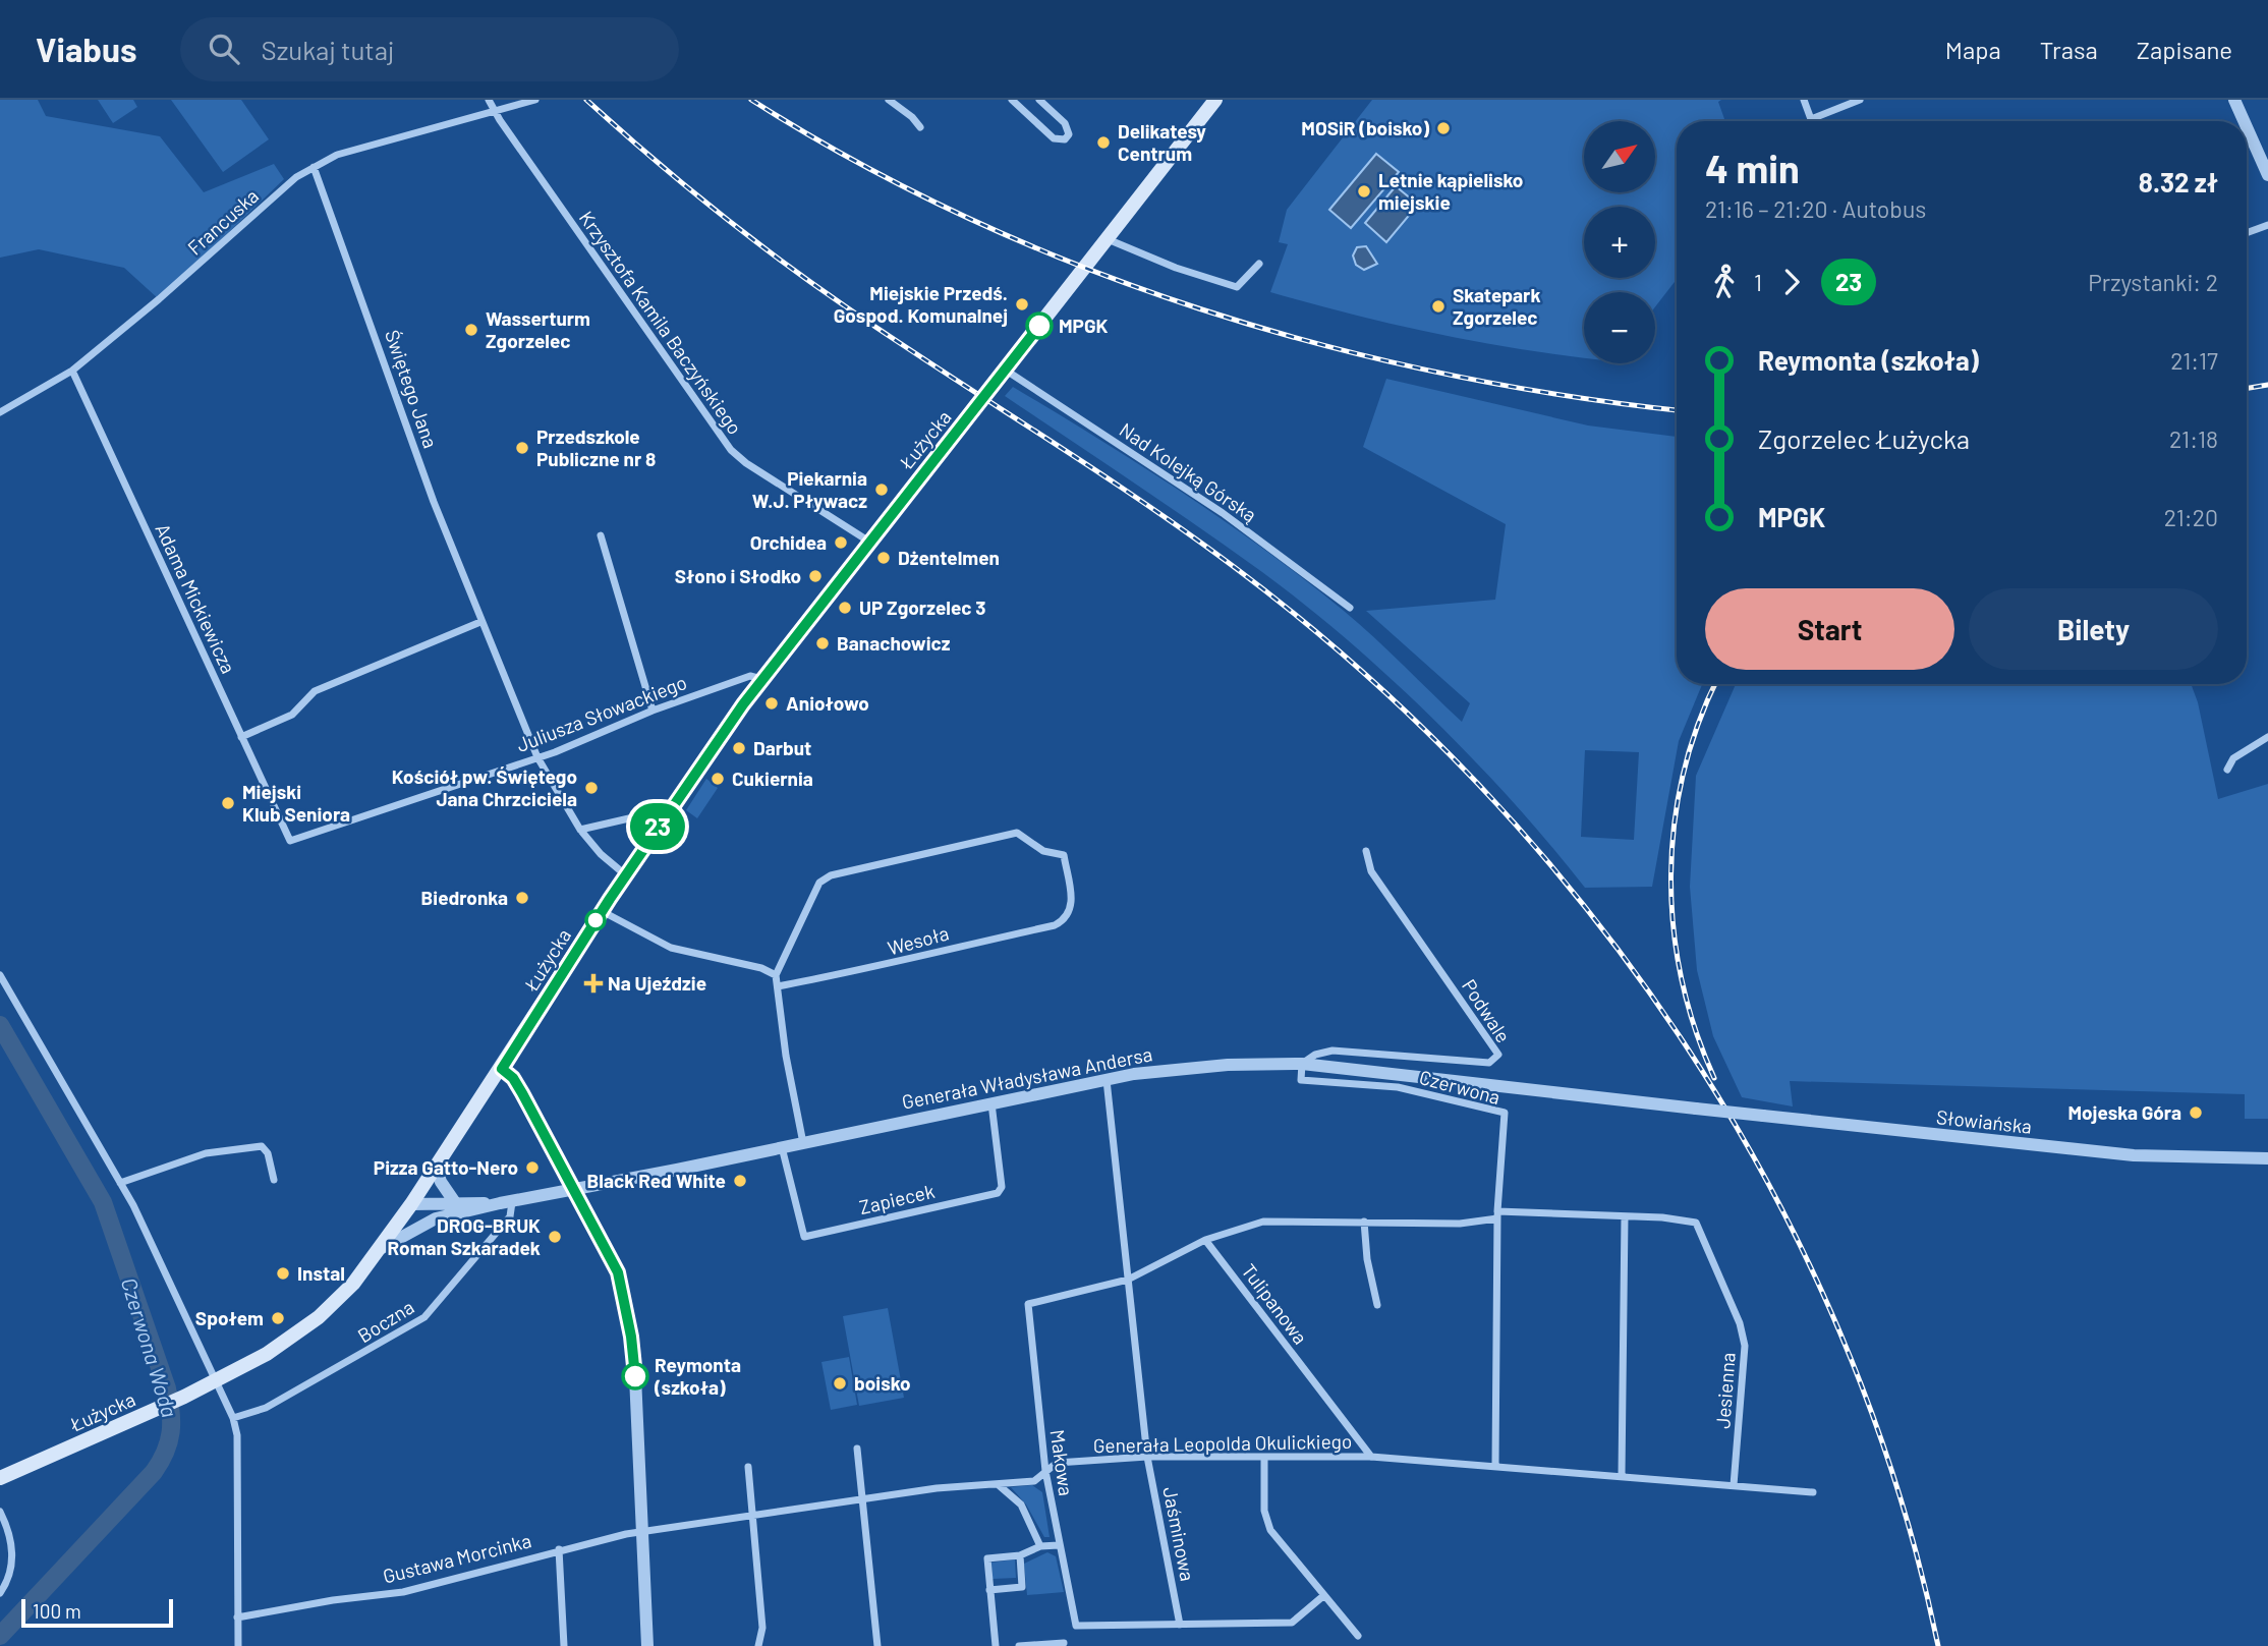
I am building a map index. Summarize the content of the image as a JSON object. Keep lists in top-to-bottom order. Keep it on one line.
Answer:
{"streets":{"main road":["Łużycka"],"street":["Francuska","Krzysztofa Kamila Baczyńskiego","Świętego Jana","Nad Kolejką Górską","Adama Mickiewicza","Juliusza Słowackiego","Wesoła","Podwale","Generała Władysława Andersa","Czerwona","Słowiańska","Zapiecek","Tulipanowa","Boczna","Jesienna","Generała Leopolda Okulickiego","Makowa","Jaśminowa","Gustawa Morcinka"]},"crossings":[["Francuska","Krzysztofa Kamila Baczyńskiego"],["Francuska","Świętego Jana"],["Francuska","Adama Mickiewicza"],["Krzysztofa Kamila Baczyńskiego","Łużycka"],["Świętego Jana","Łużycka"],["Świętego Jana","Juliusza Słowackiego"],["Łużycka","Nad Kolejką Górską"],["Łużycka","Juliusza Słowackiego"],["Łużycka","Generała Władysława Andersa"],["Adama Mickiewicza","Juliusza Słowackiego"],["Podwale","Generała Władysława Andersa"],["Podwale","Czerwona"],["Generała Władysława Andersa","Czerwona"],["Generała Władysława Andersa","Słowiańska"],["Generała Władysława Andersa","Zapiecek"],["Generała Władysława Andersa","Boczna"],["Generała Władysława Andersa","Jaśminowa"],["Tulipanowa","Generała Leopolda Okulickiego"],["Jesienna","Generała Leopolda Okulickiego"],["Generała Leopolda Okulickiego","Makowa"],["Generała Leopolda Okulickiego","Jaśminowa"],["Generała Leopolda Okulickiego","Gustawa Morcinka"],["Makowa","Jaśminowa"]],"water":["Czerwona Woda"],"places":{"other":["MOSiR (boisko)","Delikatesy Centrum","Letnie kąpielisko miejskie","Miejskie Przedś. Gospod. Komunalnej","Skatepark Zgorzelec","MPGK","Wasserturm Zgorzelec","Przedszkole Publiczne nr 8","Piekarnia W.J. Pływacz","Orchidea","Dżentelmen","Słono i Słodko","UP Zgorzelec 3","Banachowicz","Aniołowo","Darbut","Cukiernia","Kościół pw. Świętego Jana Chrzciciela","Miejski Klub Seniora","Biedronka","Mojeska Góra","Pizza Gatto-Nero","Black Red White","DROG-BRUK Roman Szkaradek","Instal","Społem","Reymonta (szkoła)","boisko"],"health":["Na Ujeździe"]},"lines":["bus line 23"],"scale_bar":"100 m","north":"top right","page":{"header":"Viabus","search":"Szukaj tutaj","nav":["Mapa","Trasa","Zapisane"],"on_map":"23","map_buttons":["+","−"],"heading":["4 min","21:16 – 21:20 · Autobus","8.32 zł"],"legs":["1","23","Przystanki: 2"],"list":[{"name":"Reymonta (szkoła)","value":"21:17"},{"name":"Zgorzelec Łużycka","value":"21:18"},{"name":"MPGK","value":"21:20"}],"buttons":["Start","Bilety"],"scale":"100 m"}}
